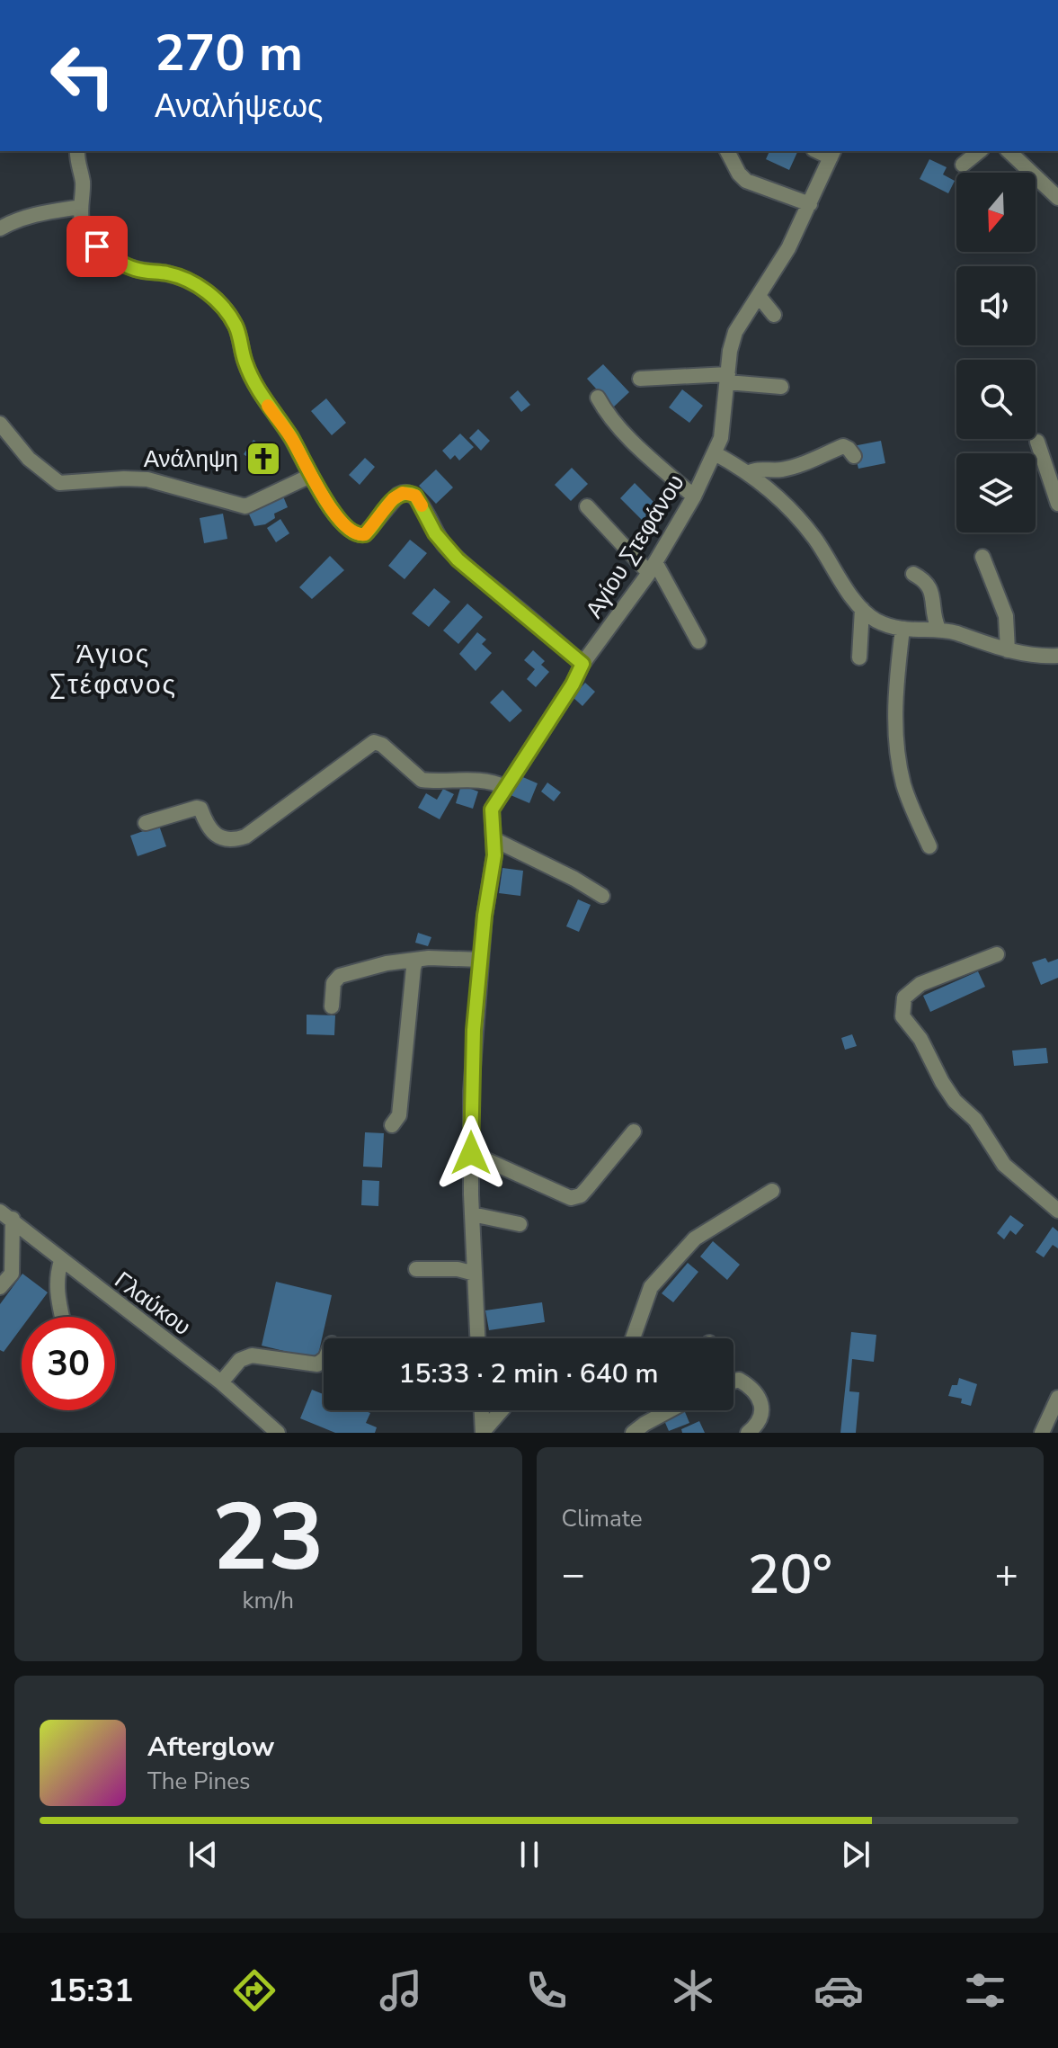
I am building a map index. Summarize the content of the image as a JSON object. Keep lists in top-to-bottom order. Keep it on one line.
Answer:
{"streets":{"street":["Αγίου Στεφάνου","Γλαύκου"]},"districts":["Άγιος Στέφανος"],"places":{"church":["Ανάληψη"]},"north":"bottom","page":{"turn":["270 m","Αναλήψεως"],"limit":"30","trip":"15:33 · 2 min · 640 m","tile":[["23","km/h"],"Climate"],"heat":["−","20°","+"],"song":["Afterglow","The Pines"],"tabs":"15:31"}}
